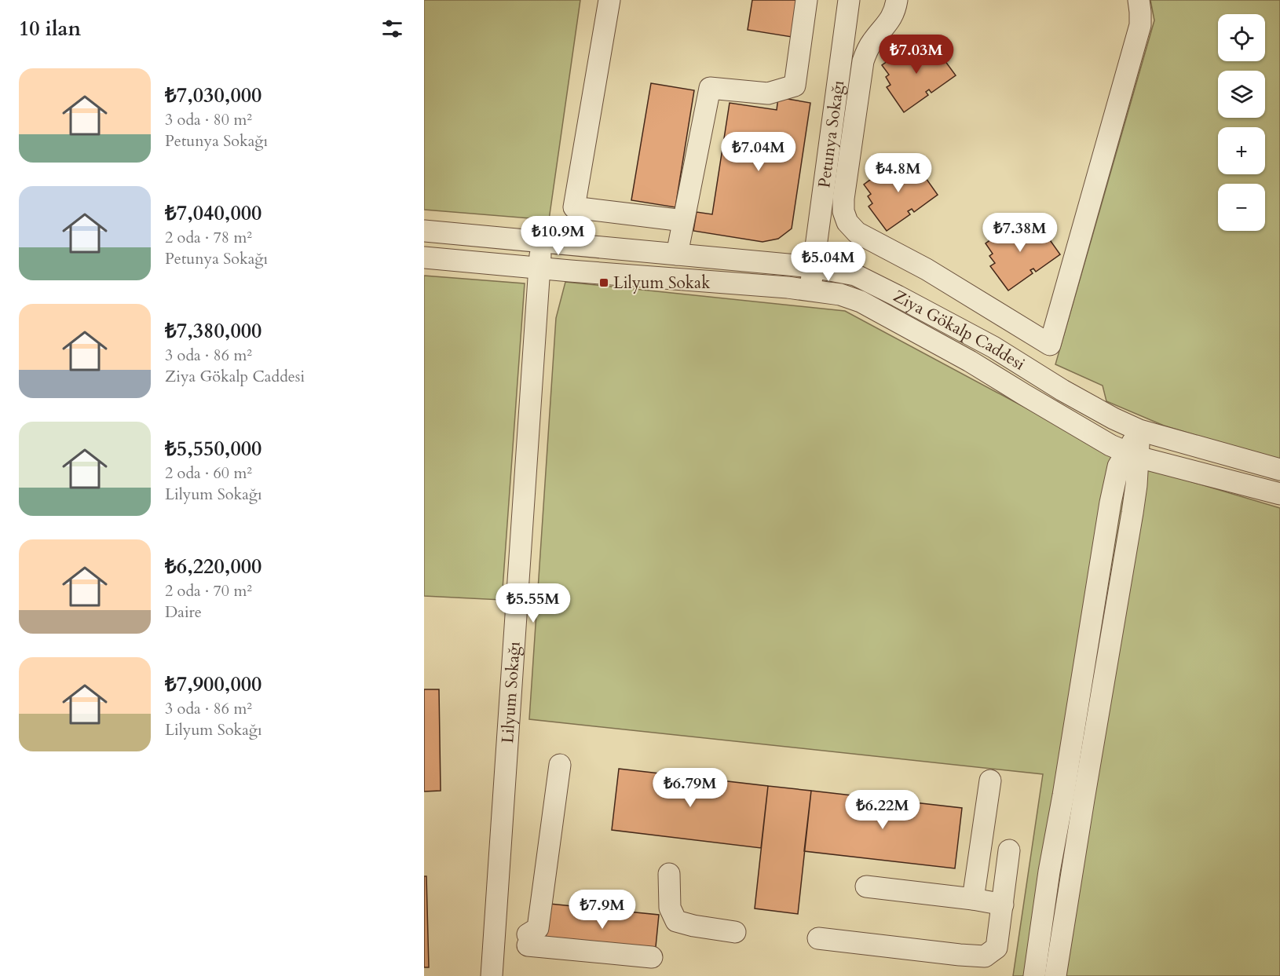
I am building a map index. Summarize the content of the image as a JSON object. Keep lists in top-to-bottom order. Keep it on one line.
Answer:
{"streets":{"street":["Petunya Sokağı","Ziya Gökalp Caddesi","Lilyum Sokağı"]},"crossings":[["Petunya Sokağı","Ziya Gökalp Caddesi"],["Ziya Gökalp Caddesi","Lilyum Sokağı"]],"places":{"transit":["Lilyum Sokak"]},"page":{"heading":"10 ilan","map_buttons":["+","−"],"price":["₺7.03M","₺7.04M","₺4.8M","₺7.38M","₺10.9M","₺5.04M","₺5.55M","₺6.79M","₺6.22M","₺7.9M"],"list":[{"name":"₺7,030,000","note":"3 oda · 80 m² · Petunya Sokağı"},{"name":"₺7,040,000","note":"2 oda · 78 m² · Petunya Sokağı"},{"name":"₺7,380,000","note":"3 oda · 86 m² · Ziya Gökalp Caddesi"},{"name":"₺5,550,000","note":"2 oda · 60 m² · Lilyum Sokağı"},{"name":"₺6,220,000","note":"2 oda · 70 m² · Daire"},{"name":"₺7,900,000","note":"3 oda · 86 m² · Lilyum Sokağı"}]}}
